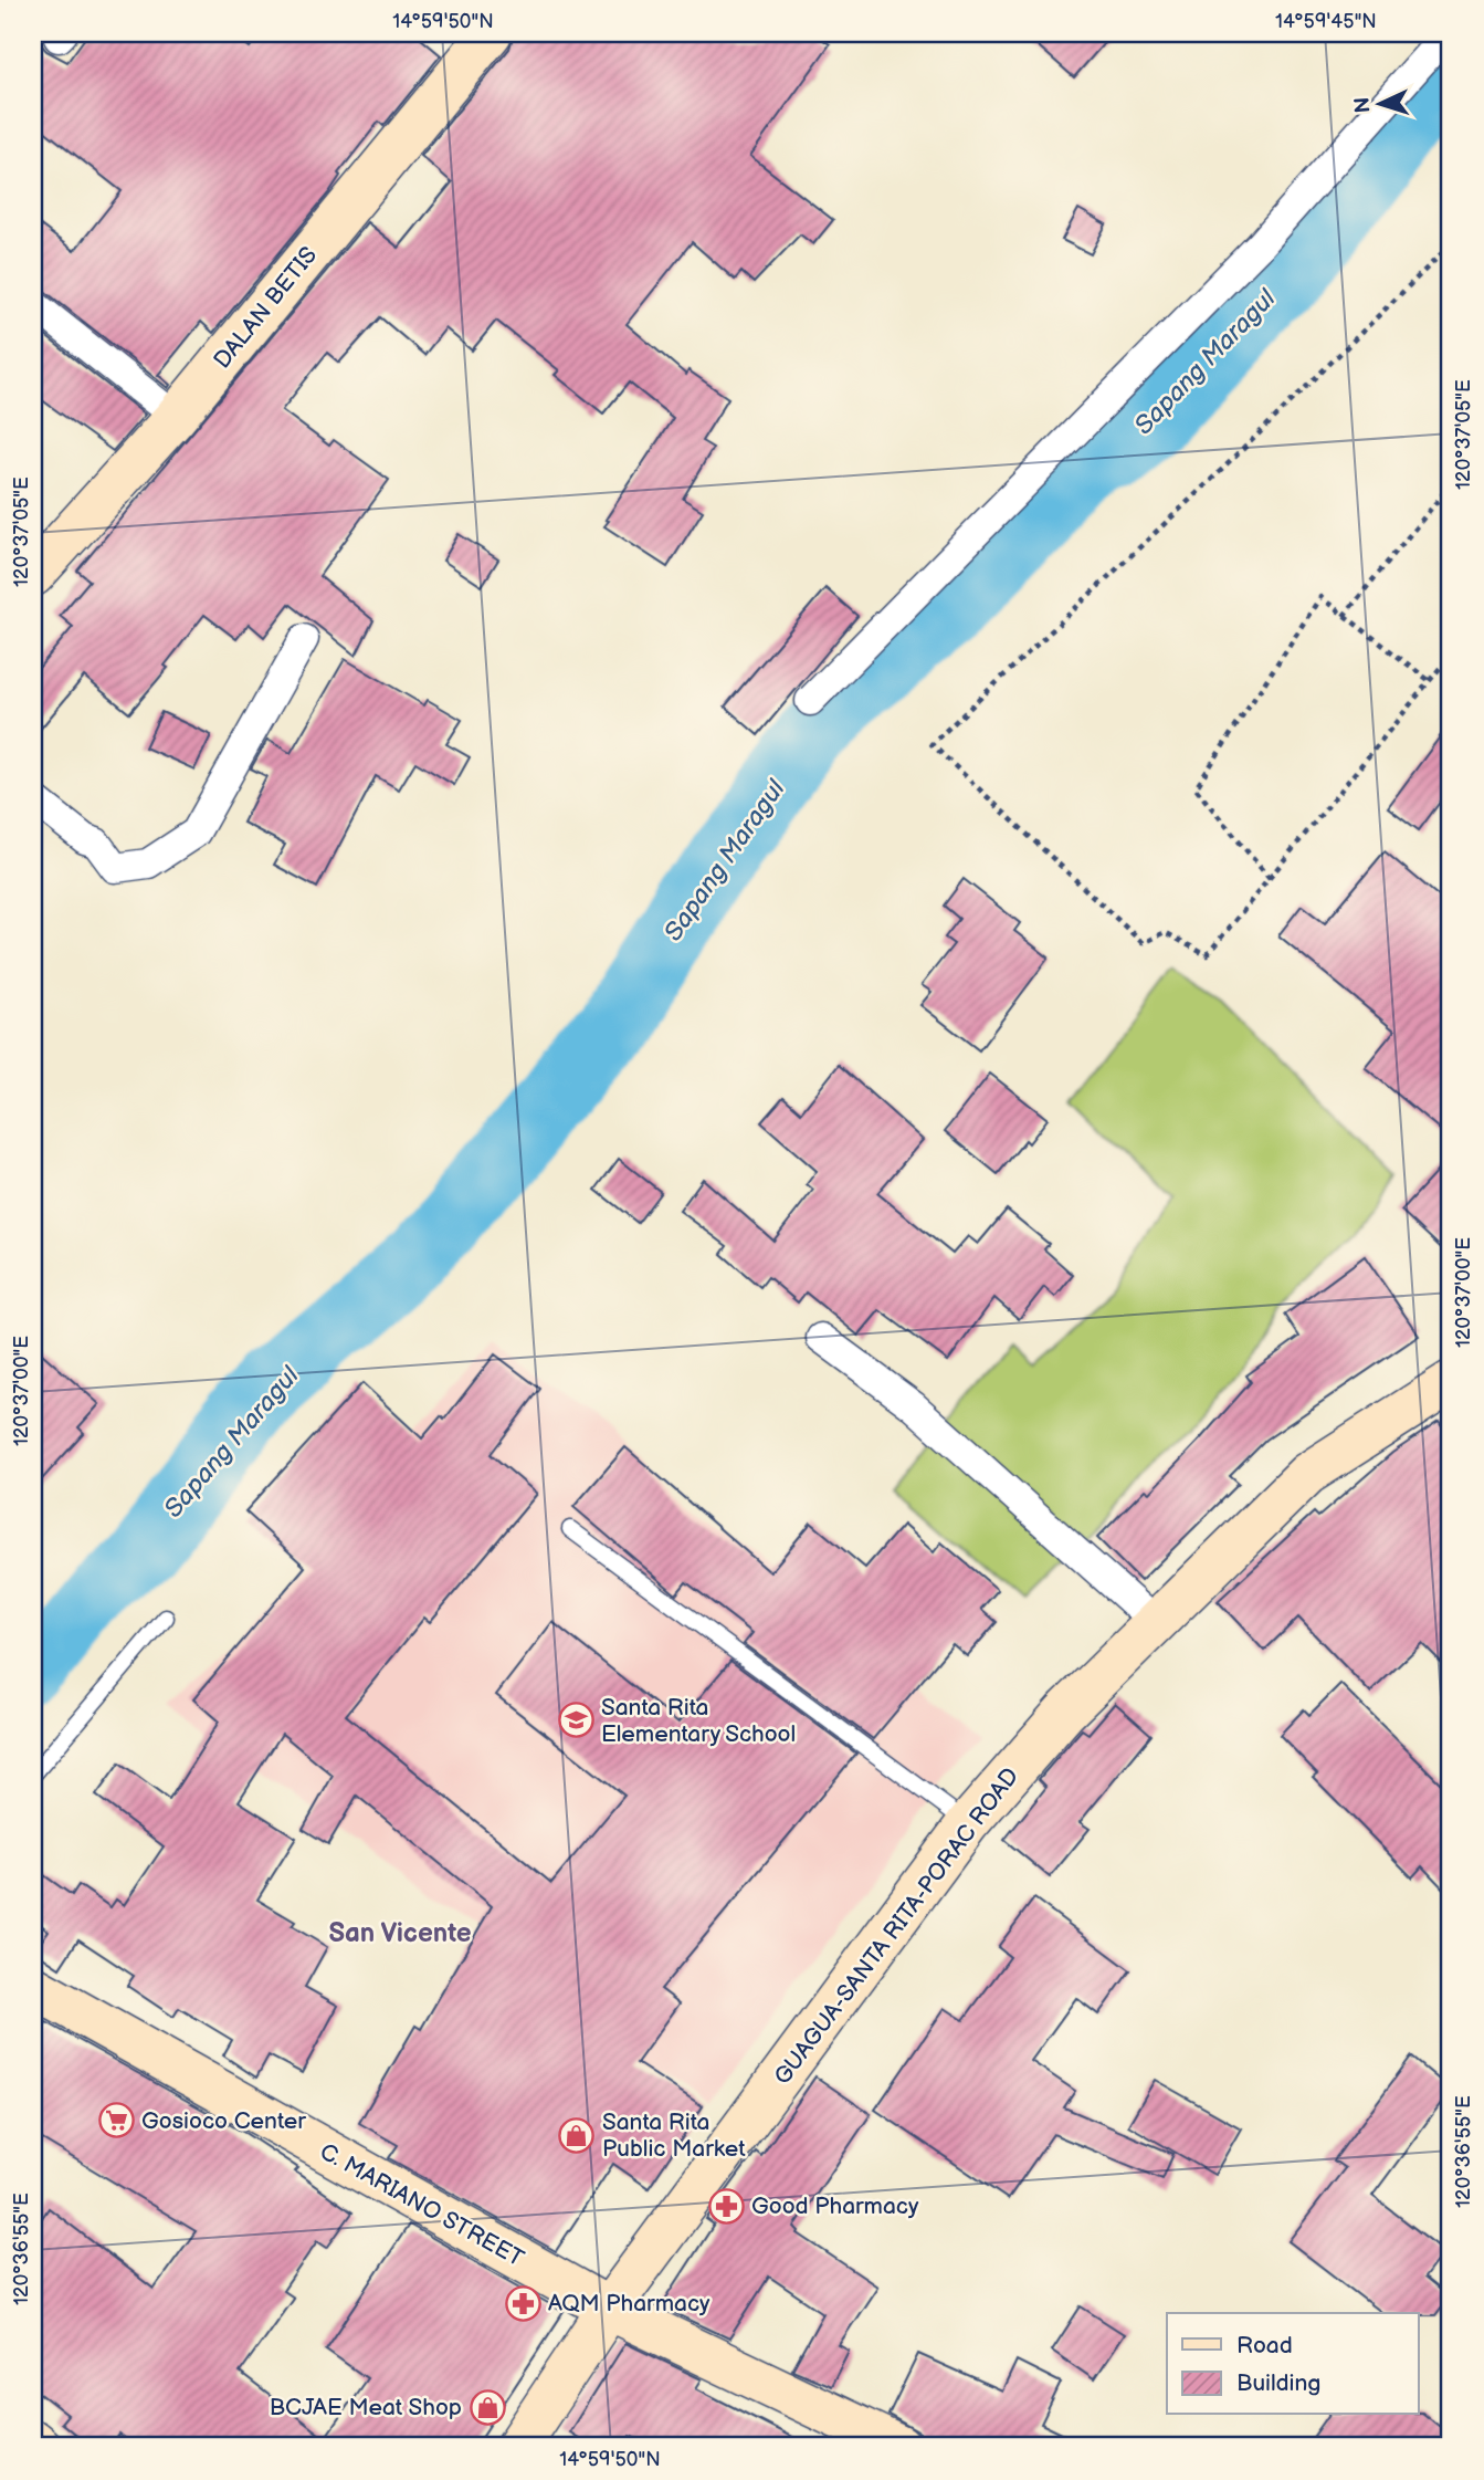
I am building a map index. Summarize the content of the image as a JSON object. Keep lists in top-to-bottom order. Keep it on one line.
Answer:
{"streets":{"street":["DALAN BETIS","GUAGUA-SANTA RITA-PORAC ROAD","C. MARIANO STREET"]},"crossings":[["GUAGUA-SANTA RITA-PORAC ROAD","C. MARIANO STREET"]],"districts":["San Vicente"],"water":["Sapang Maragul"],"places":{"school or university":["Santa Rita Elementary School"],"supermarket":["Gosioco Center"],"shop":["Santa Rita Public Market","BCJAE Meat Shop"],"pharmacy":["Good Pharmacy","AQM Pharmacy"]},"legend":["Road","Building"],"north":"left","coordinates":["14°59'50\"N","14°59'45\"N","120°37'05\"E","120°37'00\"E","120°36'55\"E"]}
